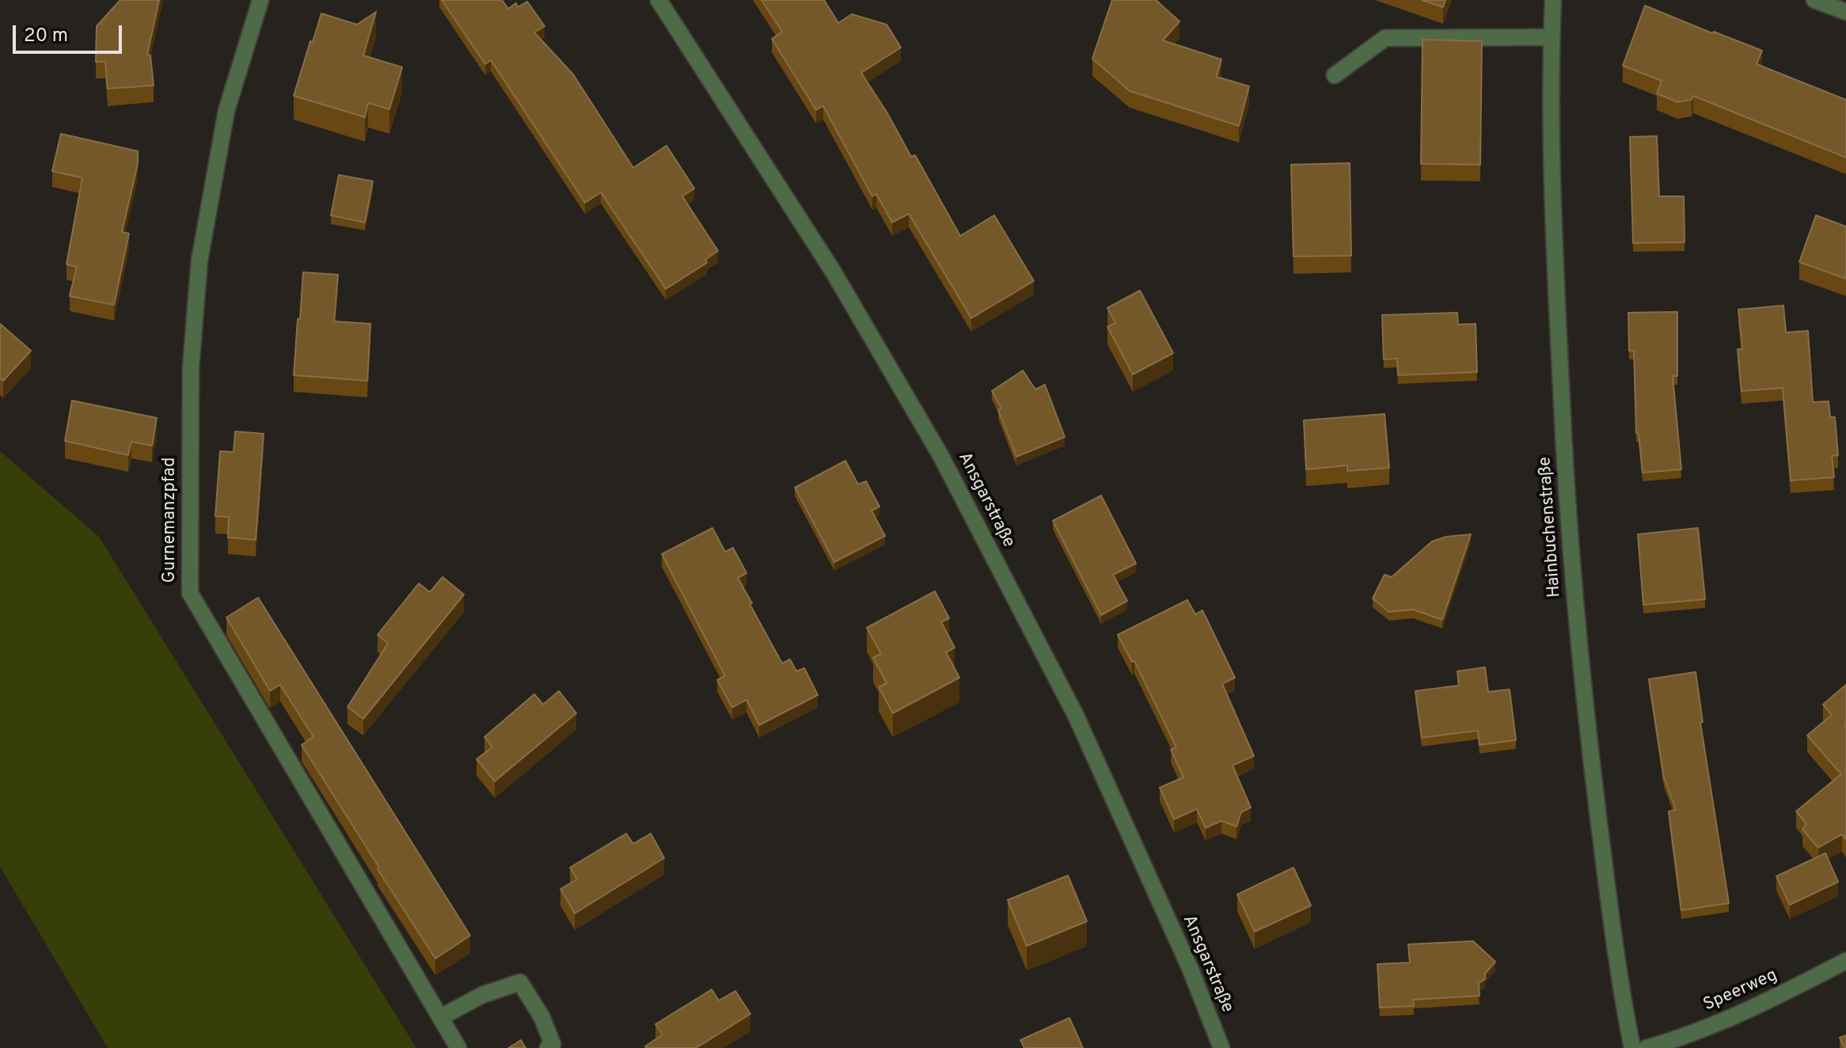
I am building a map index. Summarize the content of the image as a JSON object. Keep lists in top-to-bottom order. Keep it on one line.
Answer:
{"streets":{"street":["Ansgarstraße","Gurnemanzpfad","Hainbuchenstraße","Speerweg"]},"scale_bar":"20 m"}
